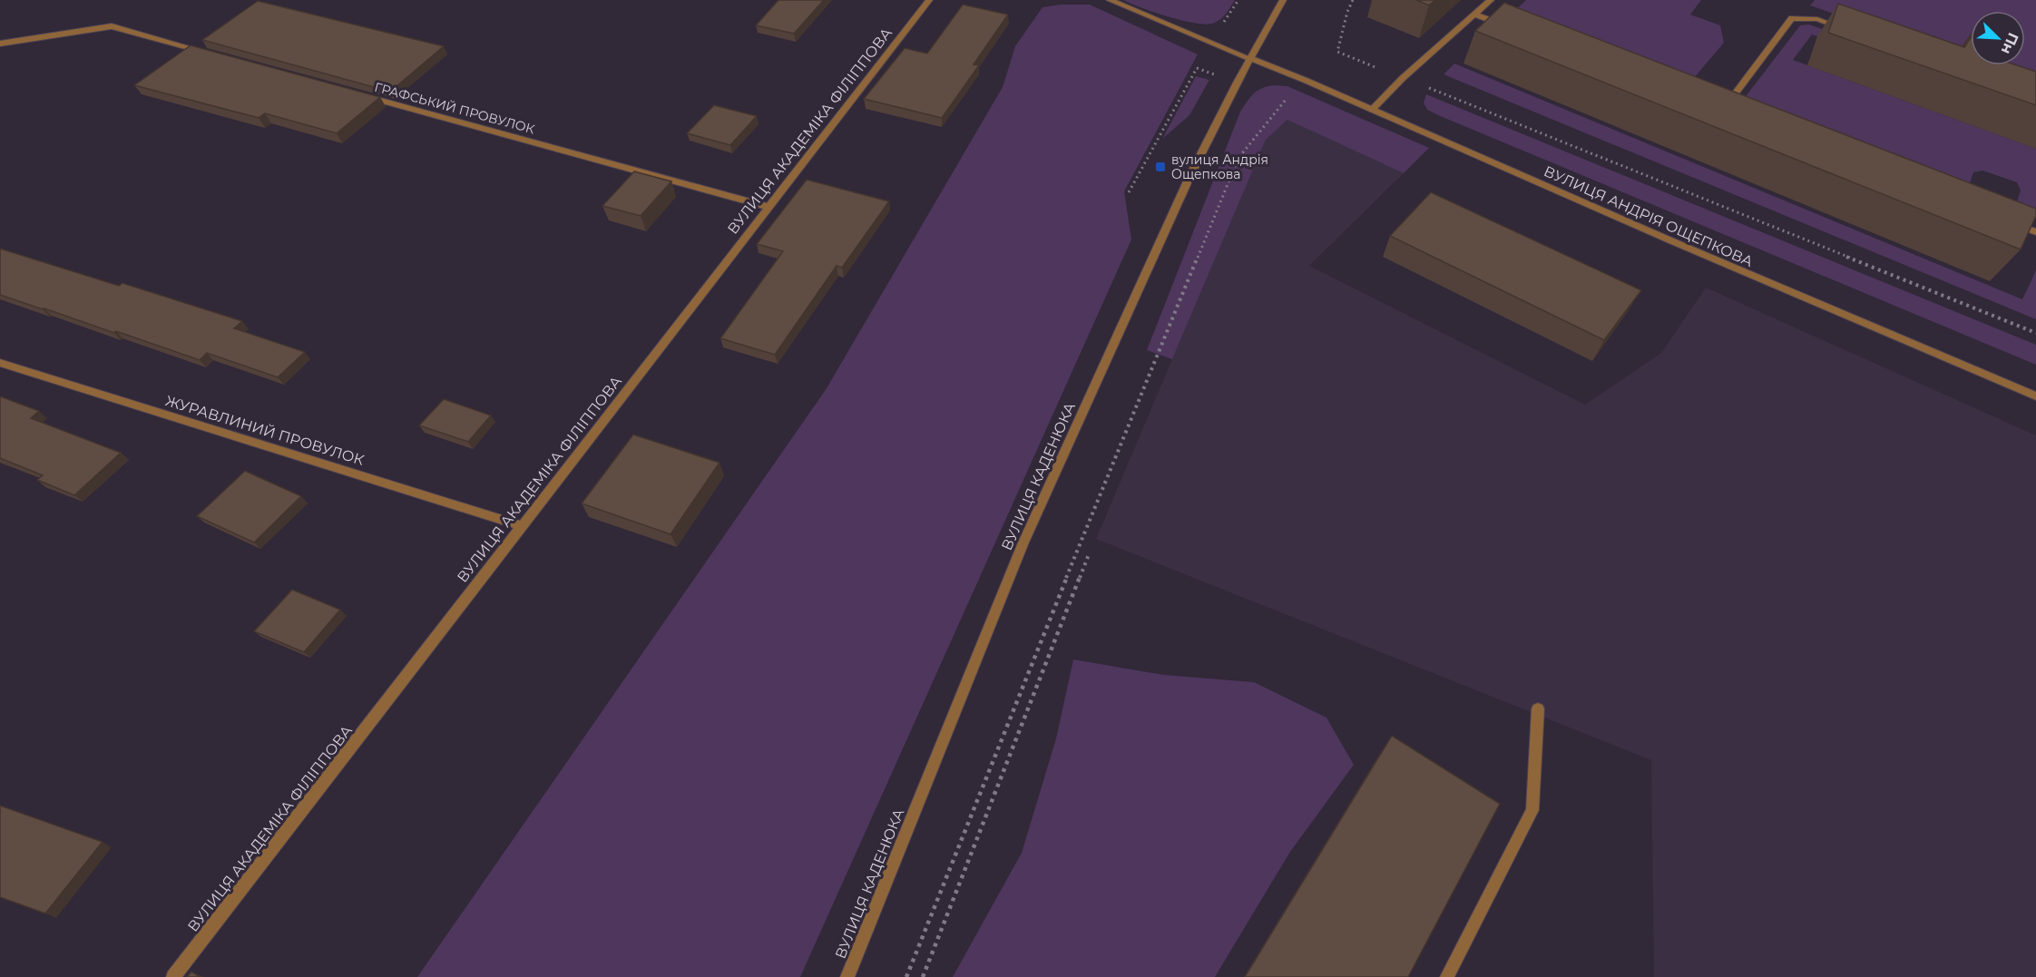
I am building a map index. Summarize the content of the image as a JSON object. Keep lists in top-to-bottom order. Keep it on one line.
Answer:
{"streets":{"street":["ГРАФСЬКИЙ ПРОВУЛОК","ВУЛИЦЯ АКАДЕМІКА ФІЛІППОВА","ВУЛИЦЯ АНДРІЯ ОЩЕПКОВА","ЖУРАВЛИНИЙ ПРОВУЛОК","ВУЛИЦЯ КАДЕНЮКА"]},"crossings":[["ГРАФСЬКИЙ ПРОВУЛОК","ВУЛИЦЯ АКАДЕМІКА ФІЛІППОВА"],["ВУЛИЦЯ АКАДЕМІКА ФІЛІППОВА","ЖУРАВЛИНИЙ ПРОВУЛОК"],["ВУЛИЦЯ АНДРІЯ ОЩЕПКОВА","ВУЛИЦЯ КАДЕНЮКА"]],"places":{"transit":["вулиця Андрія Ощепкова"]},"north":"bottom right"}
